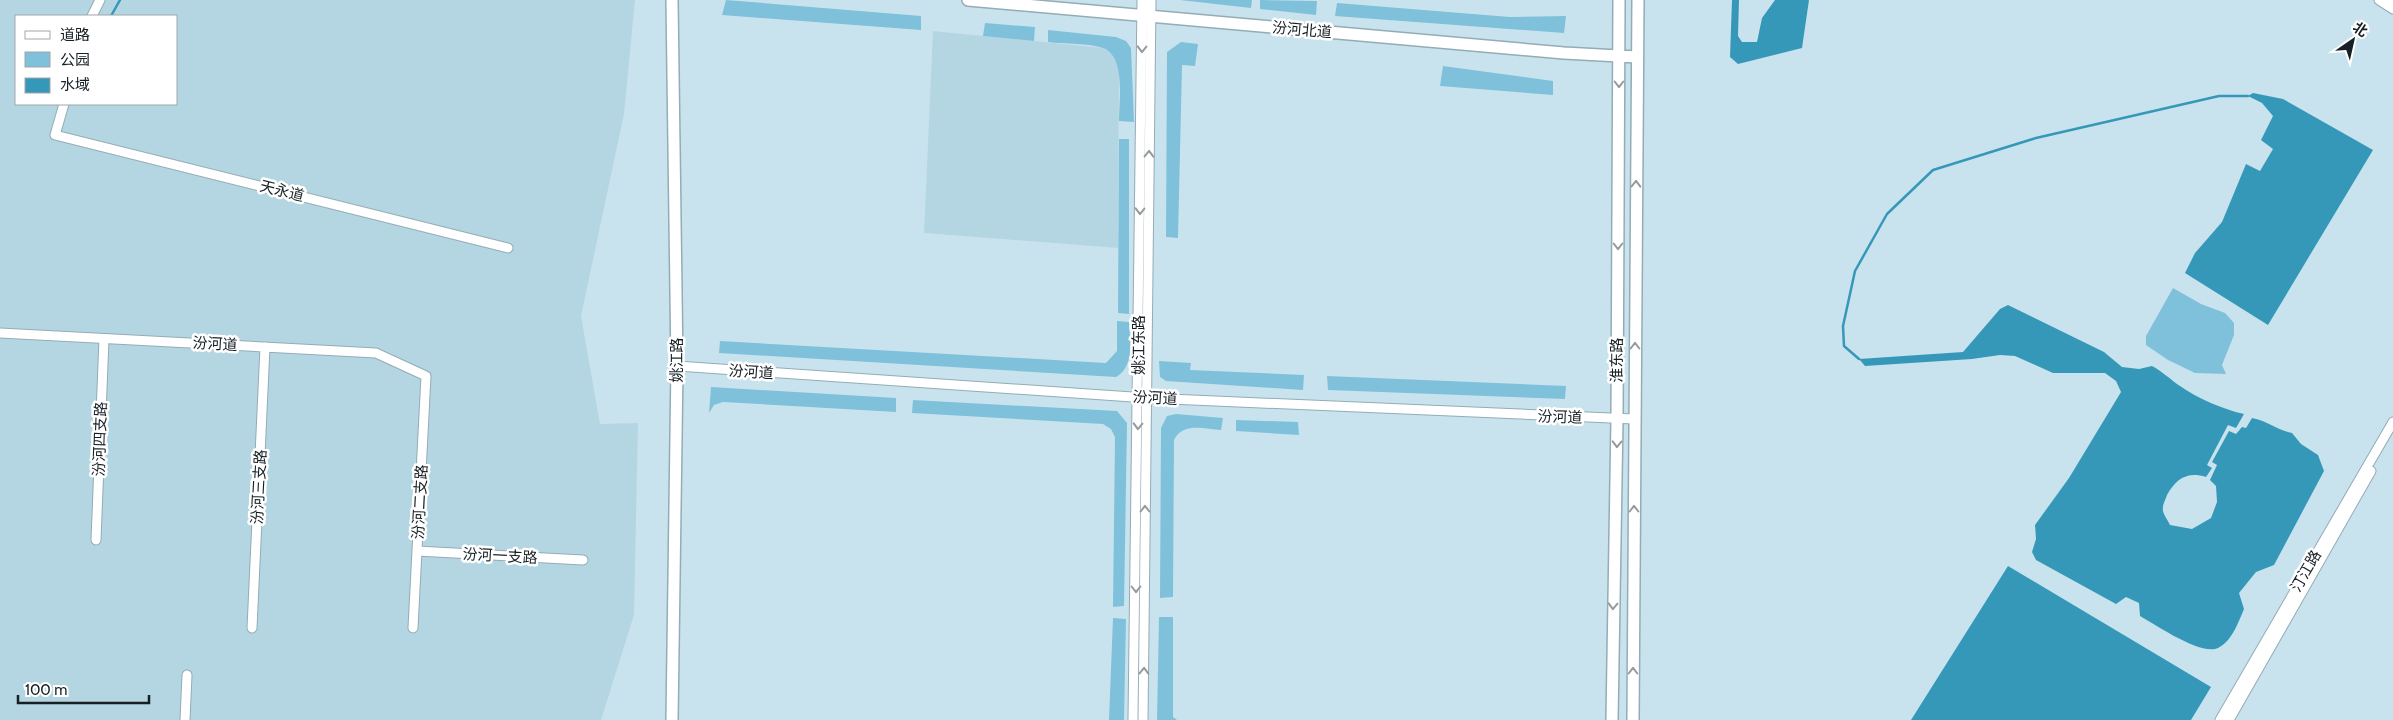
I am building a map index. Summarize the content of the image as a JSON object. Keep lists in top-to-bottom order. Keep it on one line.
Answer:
{"streets":{"main road":["汾河北道","姚江路","淮东路"],"street":["天永道","汾河道","姚江东路","汾河四支路","汾河三支路","汾河二支路","汾河一支路","汀江路"]},"crossings":[["汾河北道","姚江东路"],["汾河北道","淮东路"],["汾河道","姚江东路"],["汾河道","姚江路"],["汾河道","淮东路"],["汾河道","汾河四支路"],["汾河道","汾河三支路"],["汾河道","汾河二支路"],["汾河二支路","汾河一支路"]],"legend":["道路","公园","水域"],"scale_bar":"100 m","north":"top right"}
